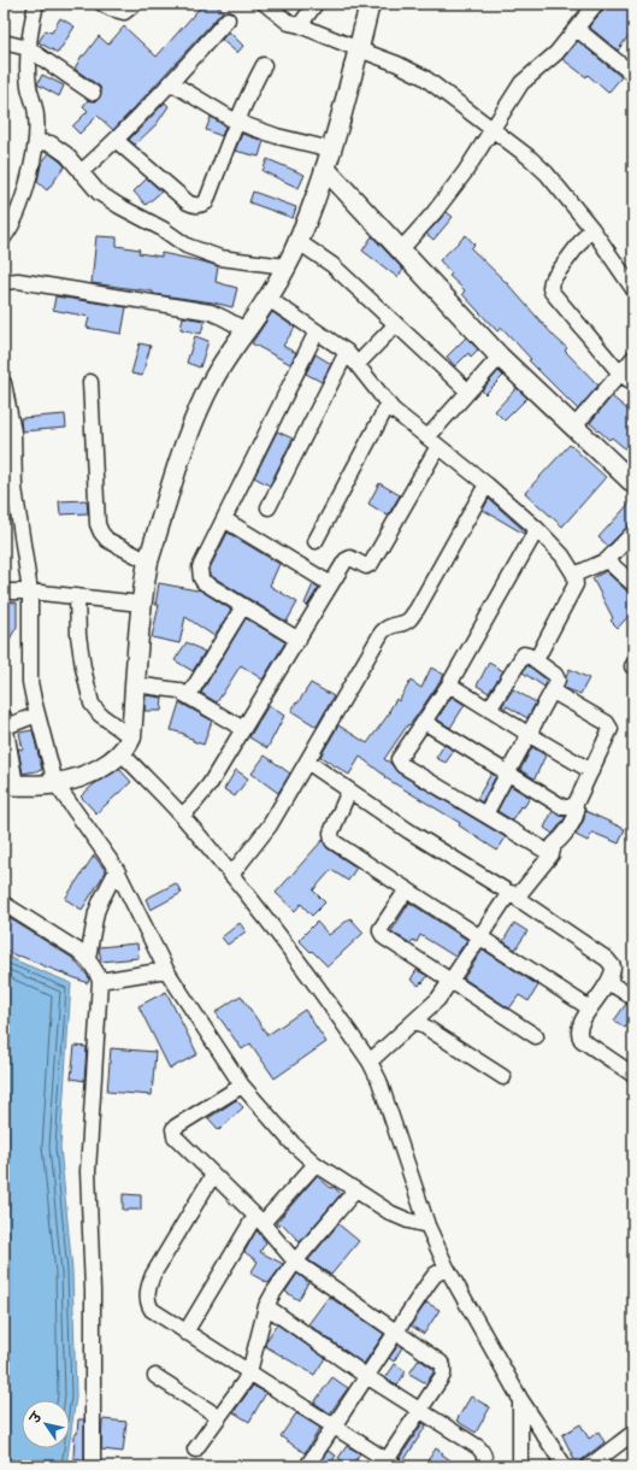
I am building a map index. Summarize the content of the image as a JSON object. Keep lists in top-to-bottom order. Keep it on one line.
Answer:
{"north":"top left"}
